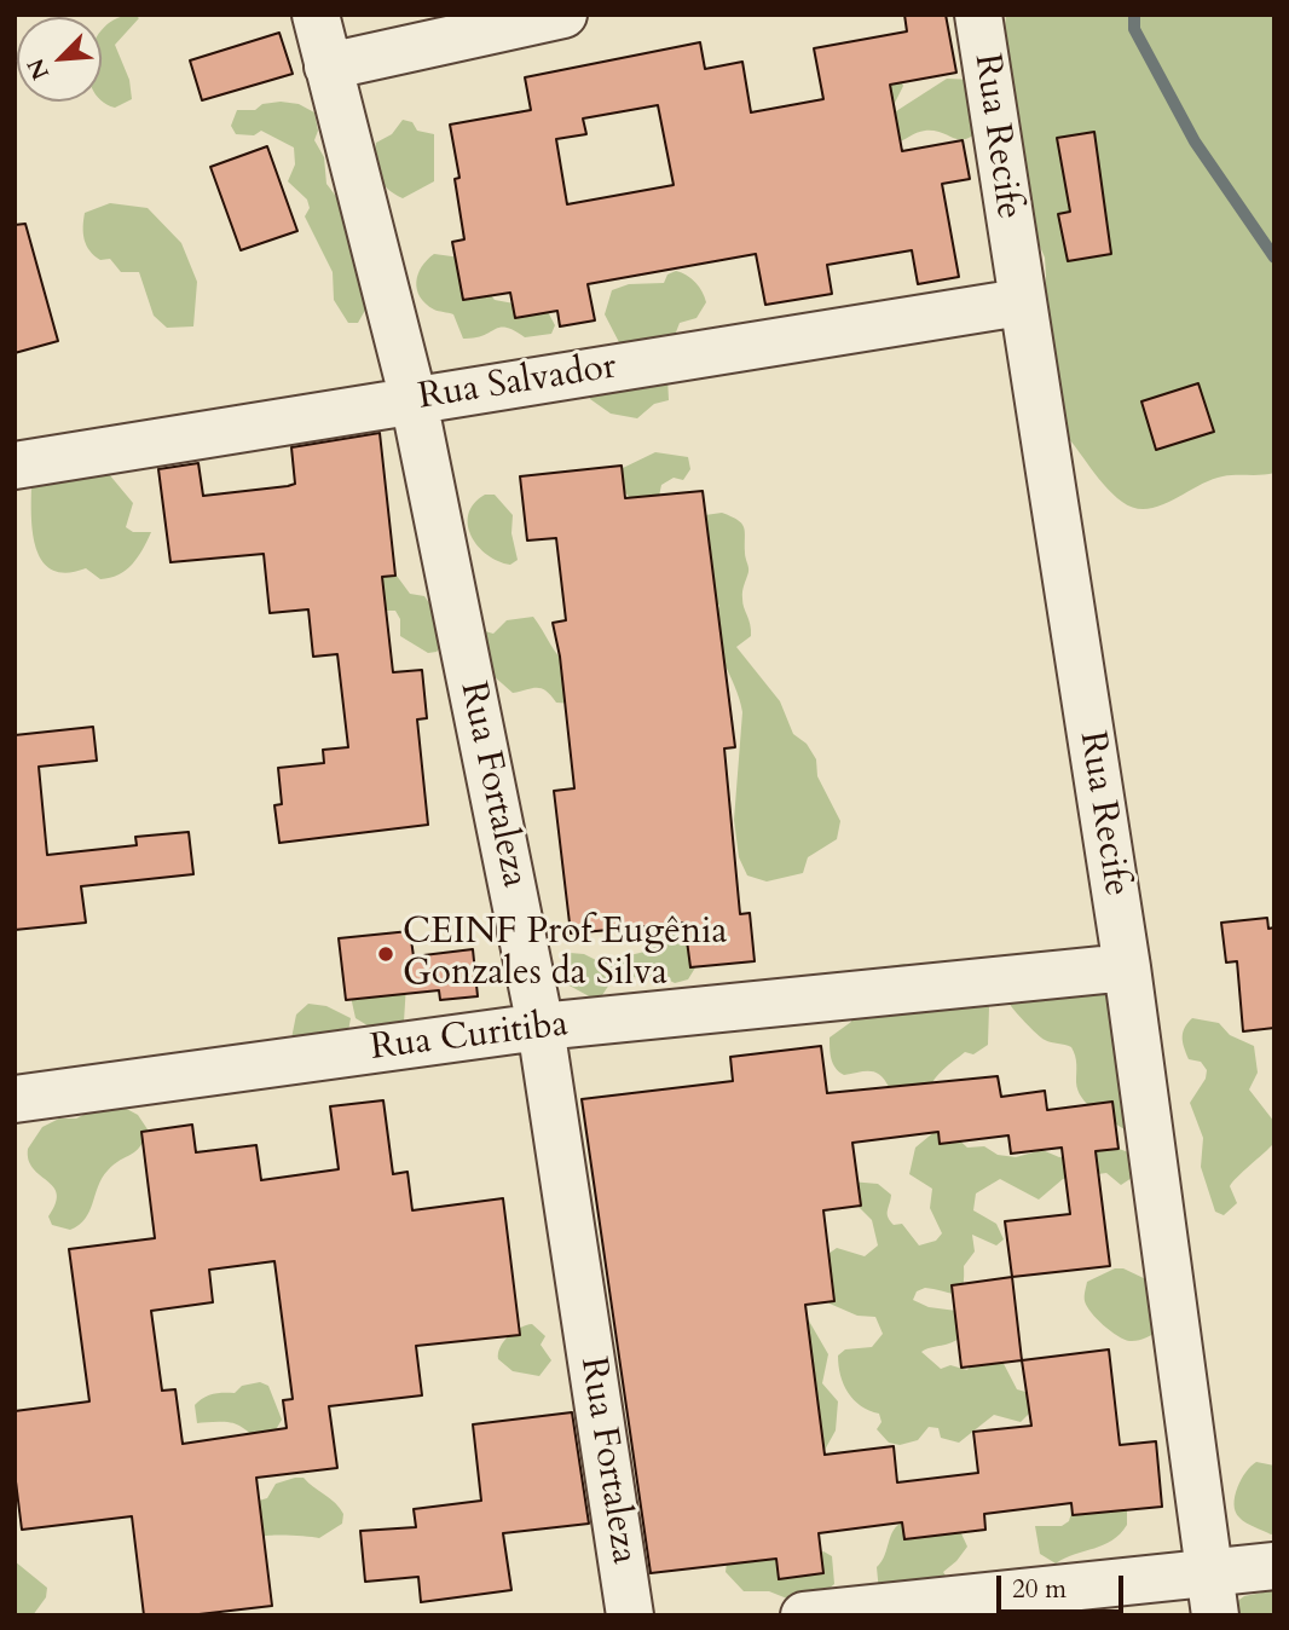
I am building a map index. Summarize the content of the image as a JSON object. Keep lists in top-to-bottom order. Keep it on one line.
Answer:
{"streets":{"street":["Rua Recife","Rua Salvador","Rua Fortaleza","Rua Curitiba"]},"crossings":[["Rua Recife","Rua Salvador"],["Rua Recife","Rua Curitiba"],["Rua Salvador","Rua Fortaleza"],["Rua Fortaleza","Rua Curitiba"]],"places":["CEINF Prof Eugênia Gonzales da Silva"],"scale_bar":"20 m","north":"bottom left"}
